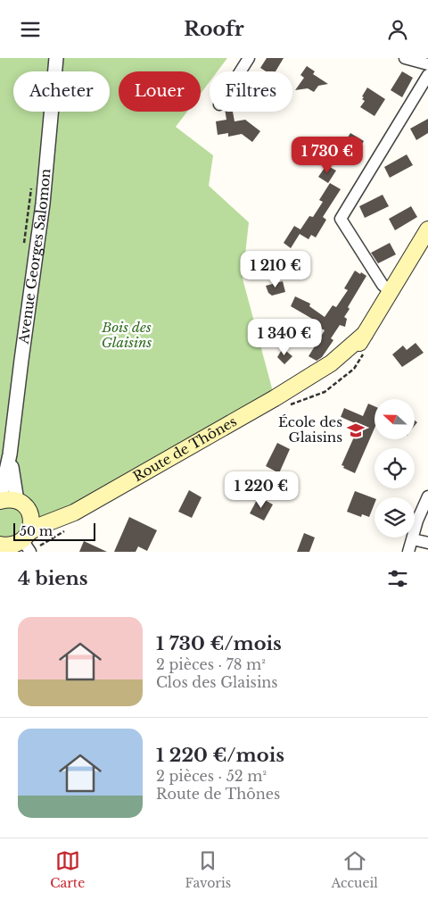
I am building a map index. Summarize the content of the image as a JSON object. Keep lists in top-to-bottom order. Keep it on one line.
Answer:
{"streets":{"main road":["Route de Thônes"],"street":["Avenue Georges Salomon"]},"crossings":[["Avenue Georges Salomon","Route de Thônes"]],"parks":["Bois des Glaisins"],"places":{"school or university":["École des Glaisins"]},"scale_bar":"50 m","north":"left","page":{"header":"Roofr","chip":["Acheter","Louer","Filtres"],"price":["1 730 €","1 210 €","1 340 €","1 220 €"],"scale":"50 m","heading":"4 biens","list":[{"name":"1 730 €/mois","note":"2 pièces · 78 m² · Clos des Glaisins"},{"name":"1 220 €/mois","note":"2 pièces · 52 m² · Route de Thônes"}],"tabs":["Carte","Favoris","Accueil"]}}
